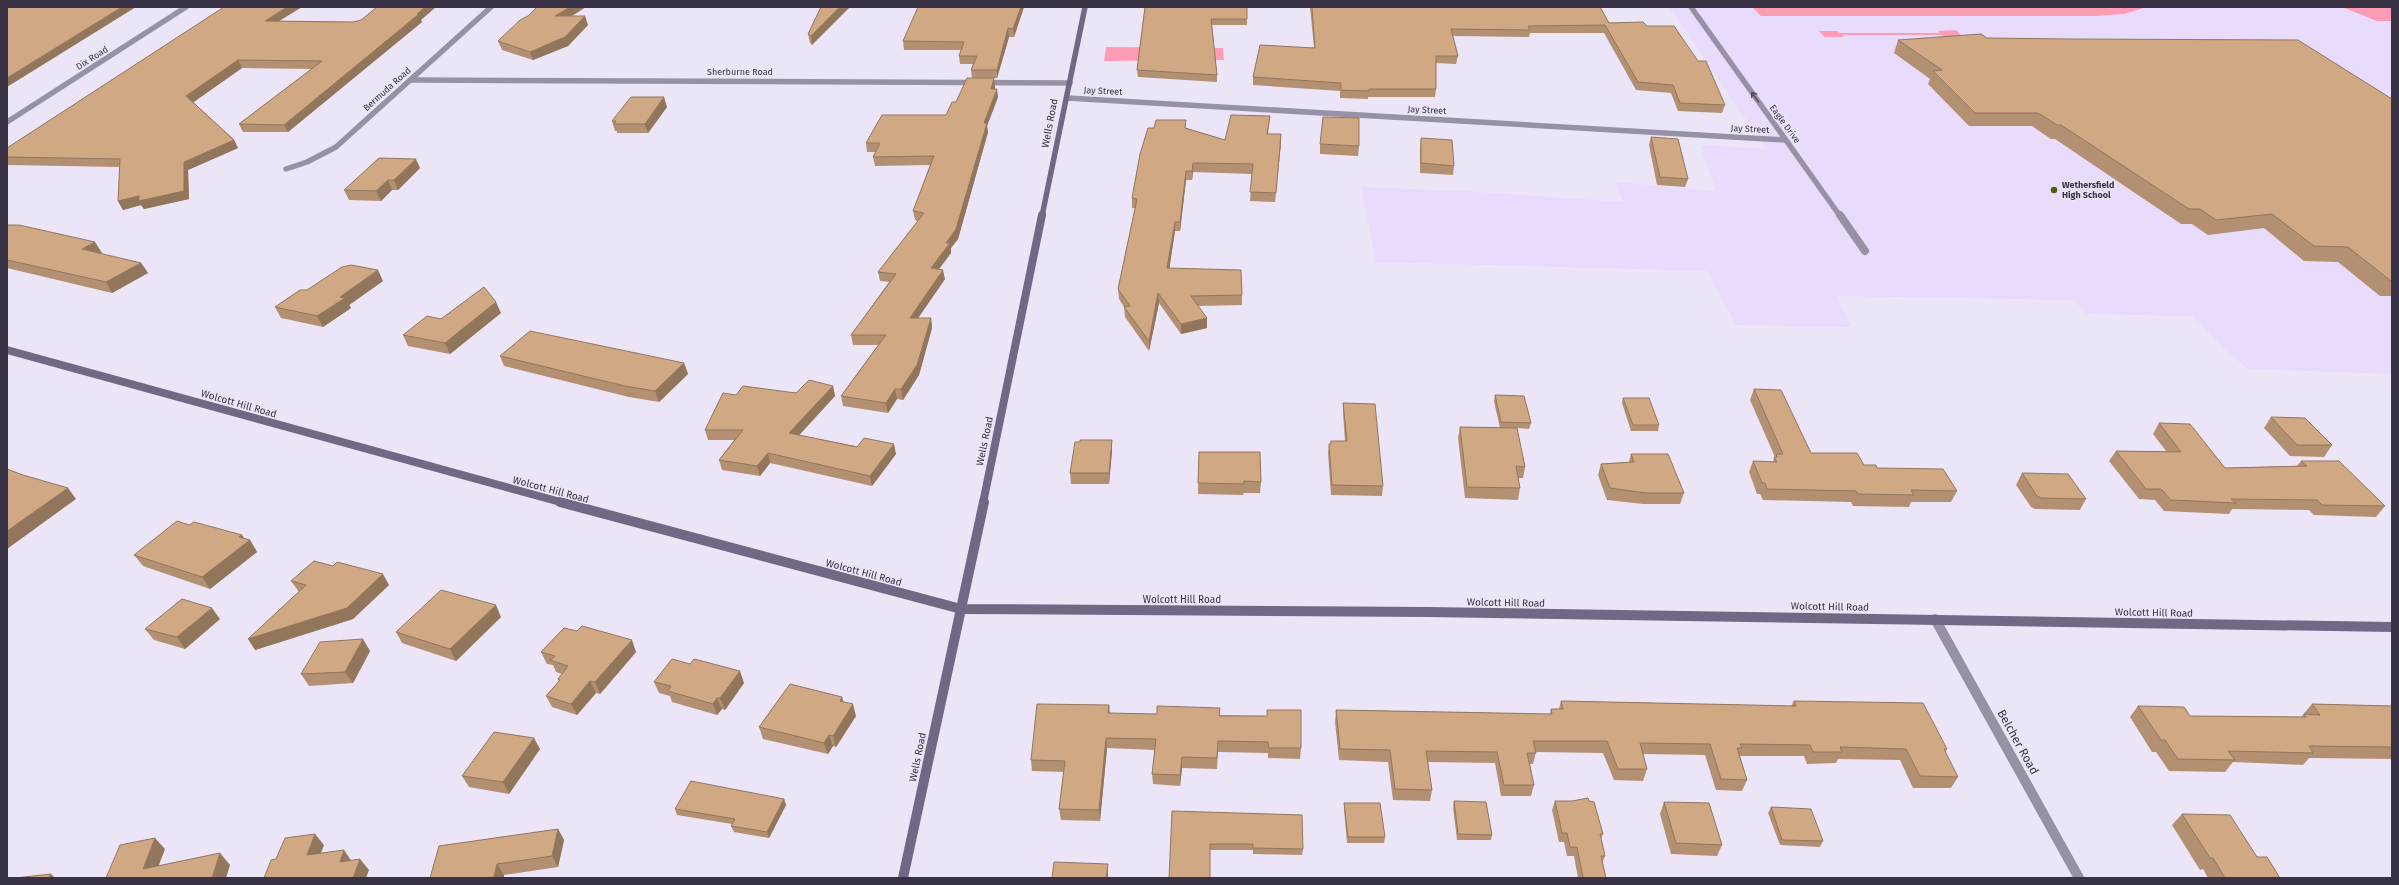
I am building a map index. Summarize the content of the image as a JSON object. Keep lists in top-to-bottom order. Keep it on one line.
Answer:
{"streets":{"street":["Dix Road","Sherburne Road","Bermuda Road","Jay Street","Wells Road","Eagle Drive","Wolcott Hill Road","Belcher Road"]},"crossings":[["Sherburne Road","Bermuda Road"],["Sherburne Road","Wells Road"],["Jay Street","Wells Road"],["Jay Street","Eagle Drive"],["Wells Road","Wolcott Hill Road"],["Wolcott Hill Road","Belcher Road"]],"one_way":["Eagle Drive"],"places":["Wethersfield High School"]}
